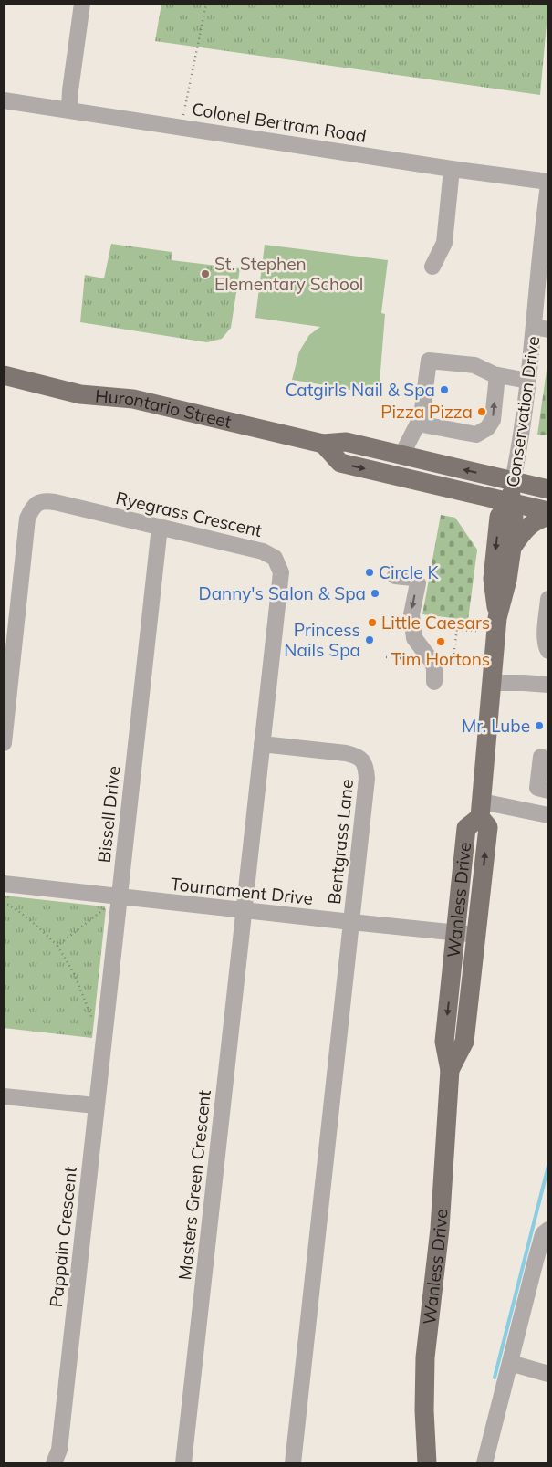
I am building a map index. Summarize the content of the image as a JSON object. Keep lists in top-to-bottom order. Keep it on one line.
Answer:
{"streets":{"main road":["Hurontario Street","Conservation Drive","Wanless Drive"],"street":["Colonel Bertram Road","Ryegrass Crescent","Bissell Drive","Bentgrass Lane","Tournament Drive","Masters Green Crescent","Pappain Crescent"]},"crossings":[["Colonel Bertram Road","Conservation Drive"],["Hurontario Street","Conservation Drive"],["Conservation Drive","Wanless Drive"],["Ryegrass Crescent","Bissell Drive"],["Ryegrass Crescent","Bentgrass Lane"],["Ryegrass Crescent","Tournament Drive"],["Ryegrass Crescent","Masters Green Crescent"],["Bissell Drive","Tournament Drive"],["Bissell Drive","Pappain Crescent"],["Bentgrass Lane","Tournament Drive"],["Tournament Drive","Wanless Drive"],["Tournament Drive","Masters Green Crescent"]],"places":["St. Stephen Elementary School","Catgirls Nail & Spa","Pizza Pizza","Circle K","Danny's Salon & Spa","Little Caesars","Princess Nails Spa","Tim Hortons","Mr. Lube"]}
